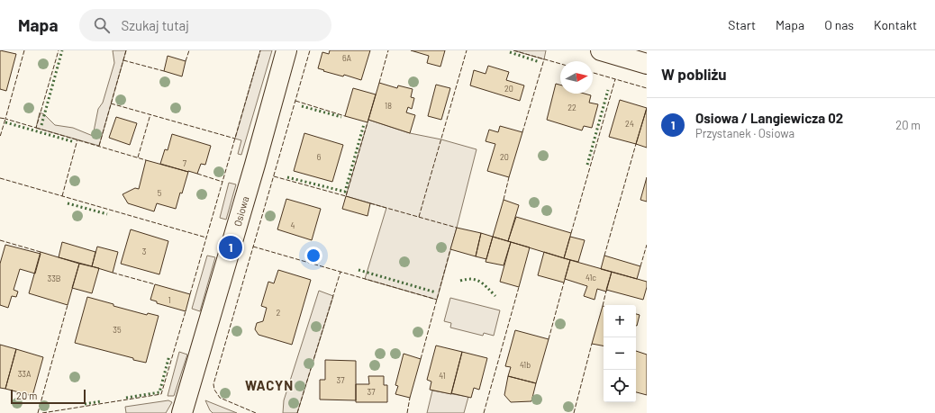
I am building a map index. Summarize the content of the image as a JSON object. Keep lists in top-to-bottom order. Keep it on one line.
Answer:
{"streets":{"street":["Osiowa"]},"districts":["WACYN"],"house_numbers":["6A","20","18","22","24","6","20","7","5","4","3","41c","33B","1","2","35","41b","33A","41","37","37"],"scale_bar":"20 m","north":"right","page":{"header":"Mapa","search":"Szukaj tutaj","nav":["Start","Mapa","O nas","Kontakt"],"heading":"W pobliżu","list":[{"mark":"1","name":"Osiowa / Langiewicza 02","note":"Przystanek · Osiowa","value":"20 m"}],"pins":"1","map_buttons":["+","−"],"scale":"20 m"}}
